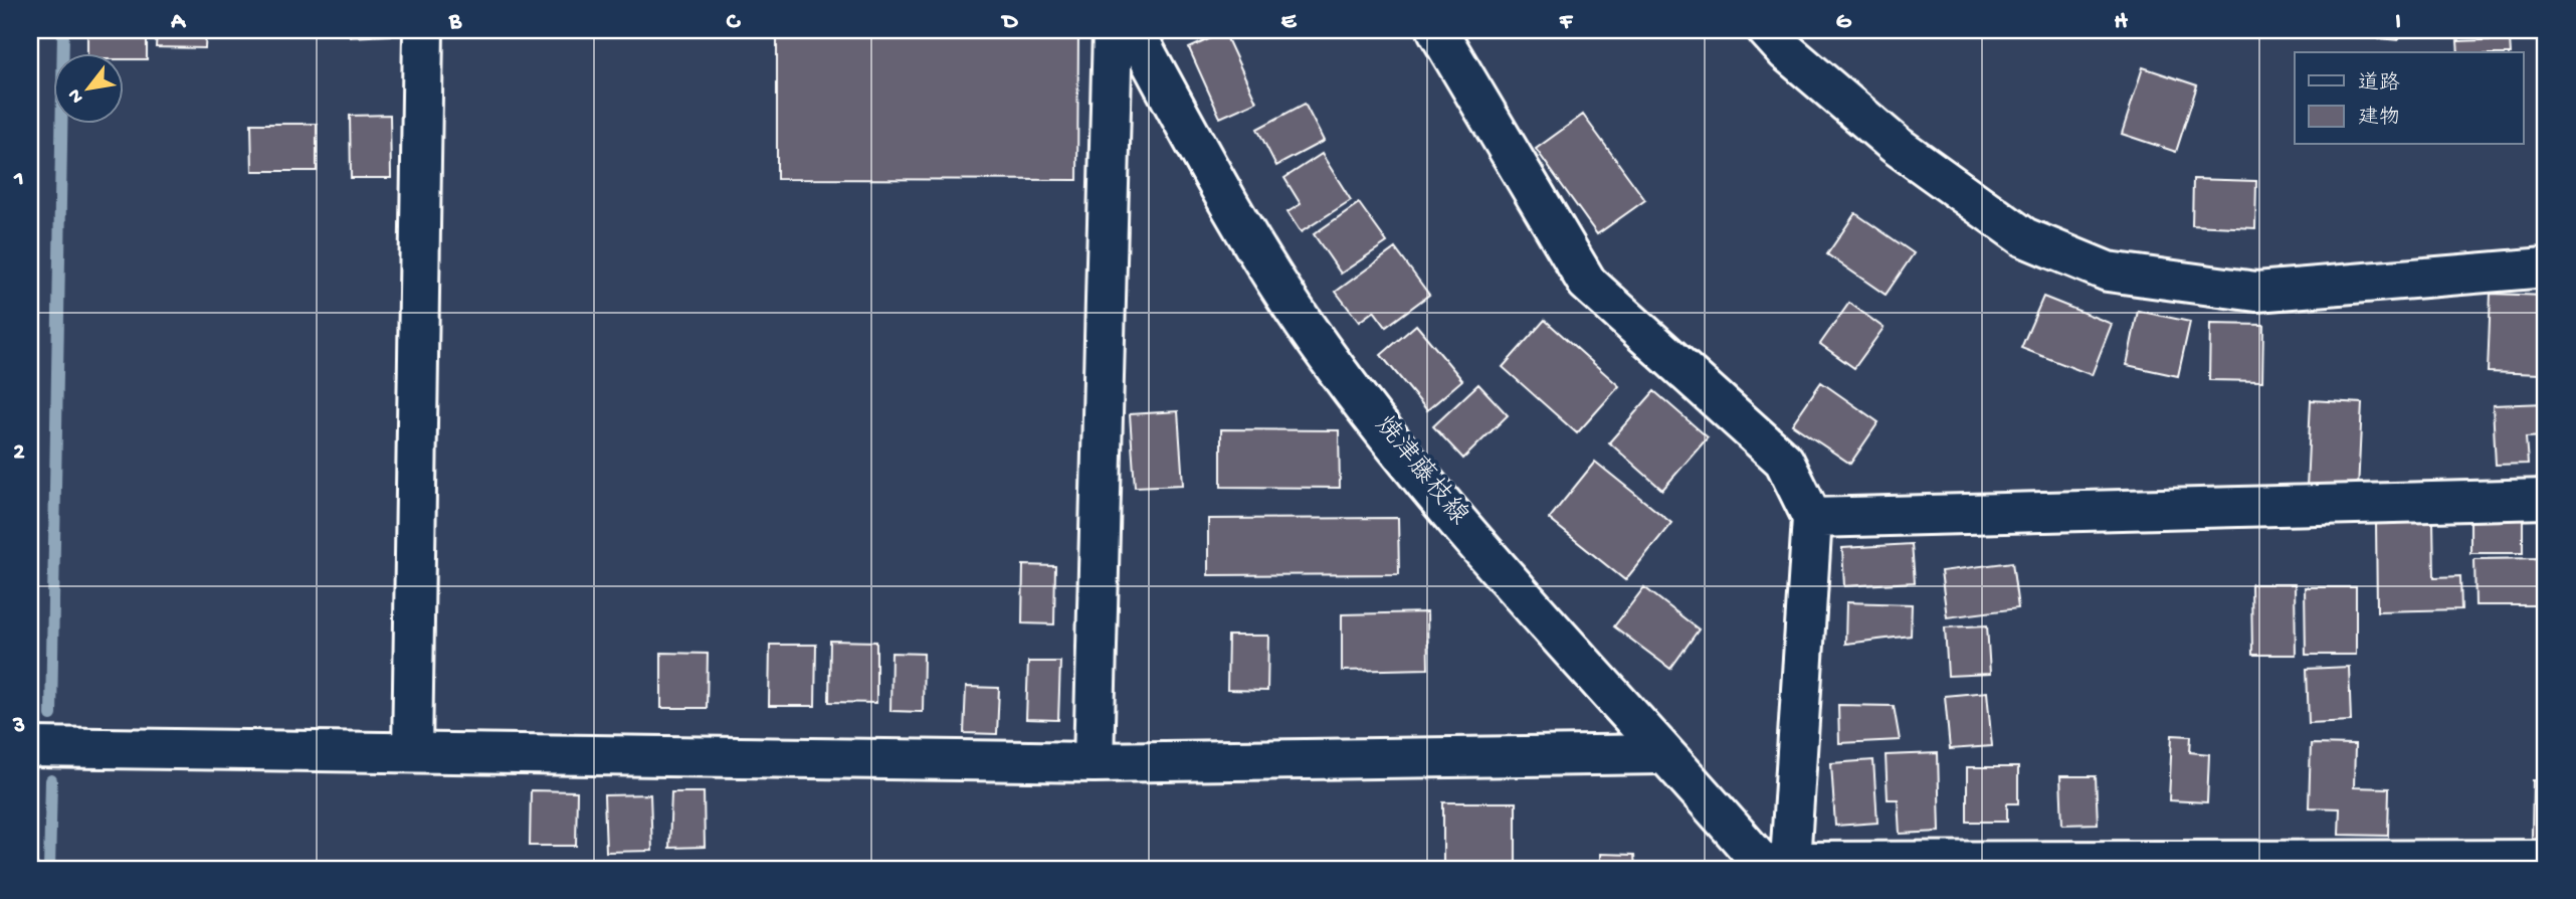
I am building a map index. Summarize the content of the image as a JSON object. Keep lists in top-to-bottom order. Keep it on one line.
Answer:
{"streets":{"street":["焼津藤枝線"]},"legend":["道路","建物"],"north":"bottom left","grid":{"columns":["A","B","C","D","E","F","G","H","I"],"rows":["1","2","3"]}}
